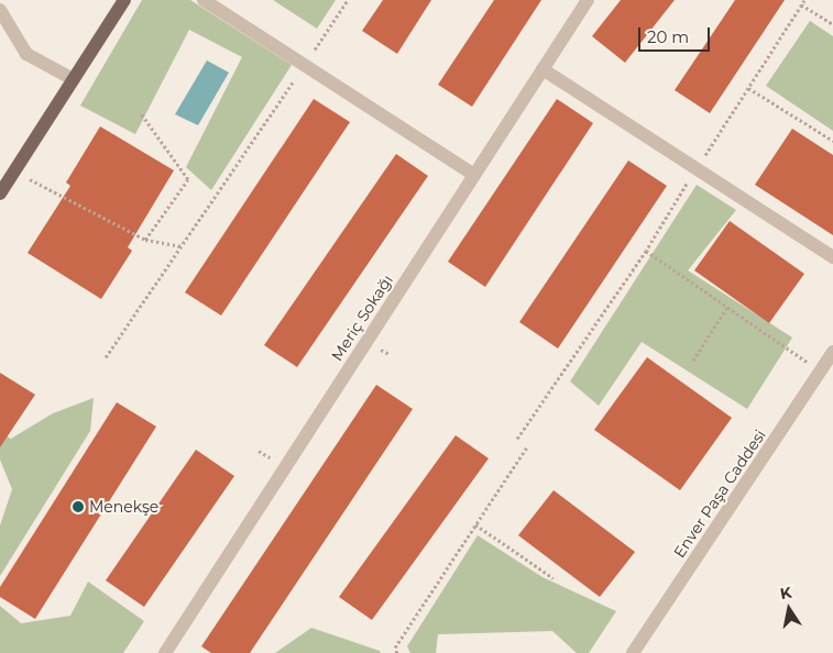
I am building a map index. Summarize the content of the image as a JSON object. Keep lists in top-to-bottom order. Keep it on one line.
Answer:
{"streets":{"street":["Meriç Sokağı","Enver Paşa Caddesi"]},"places":["Menekşe"],"scale_bar":"20 m","north":"top"}
